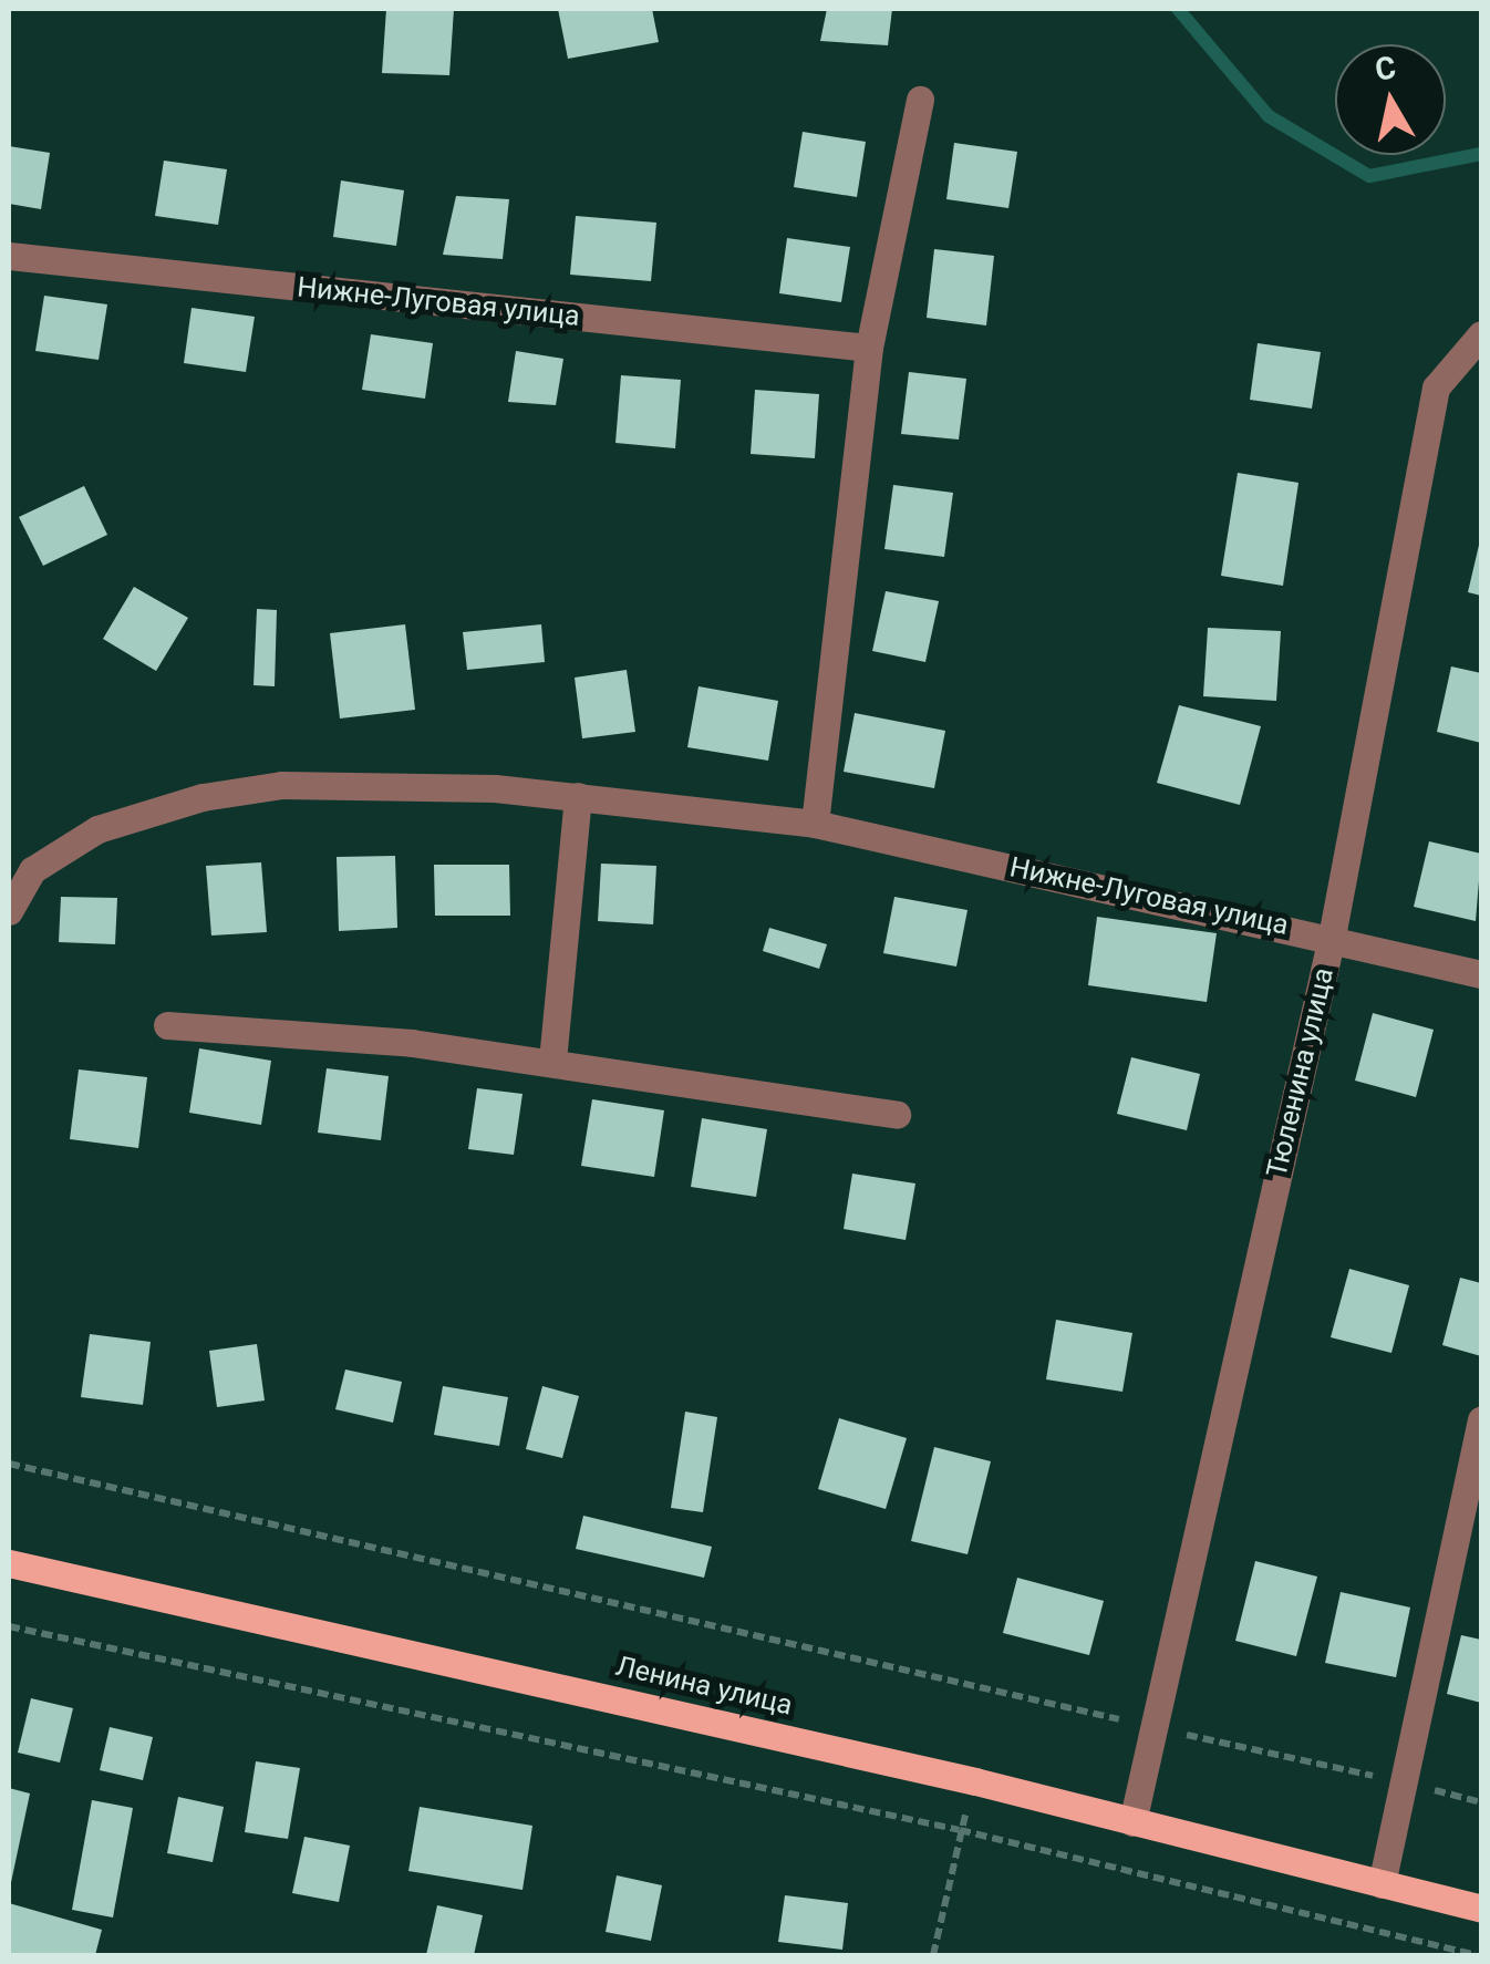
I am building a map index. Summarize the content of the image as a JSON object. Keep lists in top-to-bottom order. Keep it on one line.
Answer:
{"streets":{"main road":["Ленина улица"],"street":["Нижне-Луговая улица","Тюленина улица"]},"crossings":[["Нижне-Луговая улица","Тюленина улица"],["Тюленина улица","Ленина улица"]],"north":"top"}
